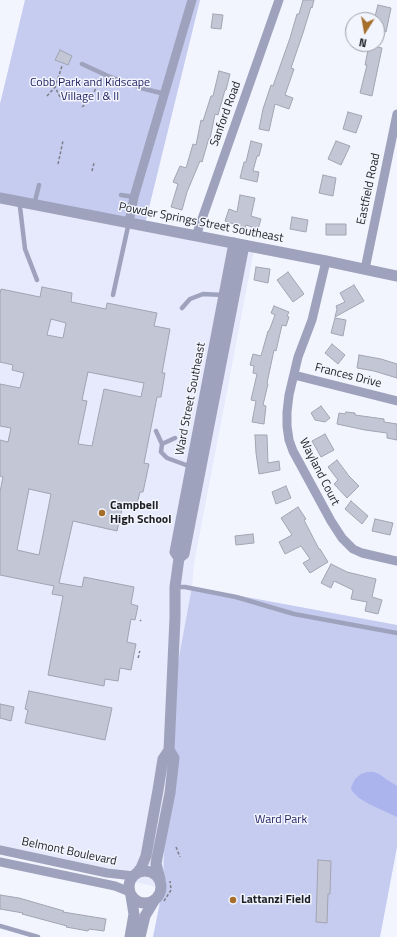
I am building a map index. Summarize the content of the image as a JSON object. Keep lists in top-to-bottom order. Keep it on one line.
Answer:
{"streets":{"street":["Sanford Road","Eastfield Road","Powder Springs Street Southeast","Frances Drive","Ward Street Southeast","Wayland Court","Belmont Boulevard"]},"crossings":[["Sanford Road","Powder Springs Street Southeast"],["Eastfield Road","Powder Springs Street Southeast"],["Powder Springs Street Southeast","Ward Street Southeast"],["Powder Springs Street Southeast","Wayland Court"],["Frances Drive","Wayland Court"],["Ward Street Southeast","Belmont Boulevard"]],"parks":["Cobb Park and Kidscape Village I & II","Ward Park"],"places":["Campbell High School","Lattanzi Field"],"north":"bottom"}
